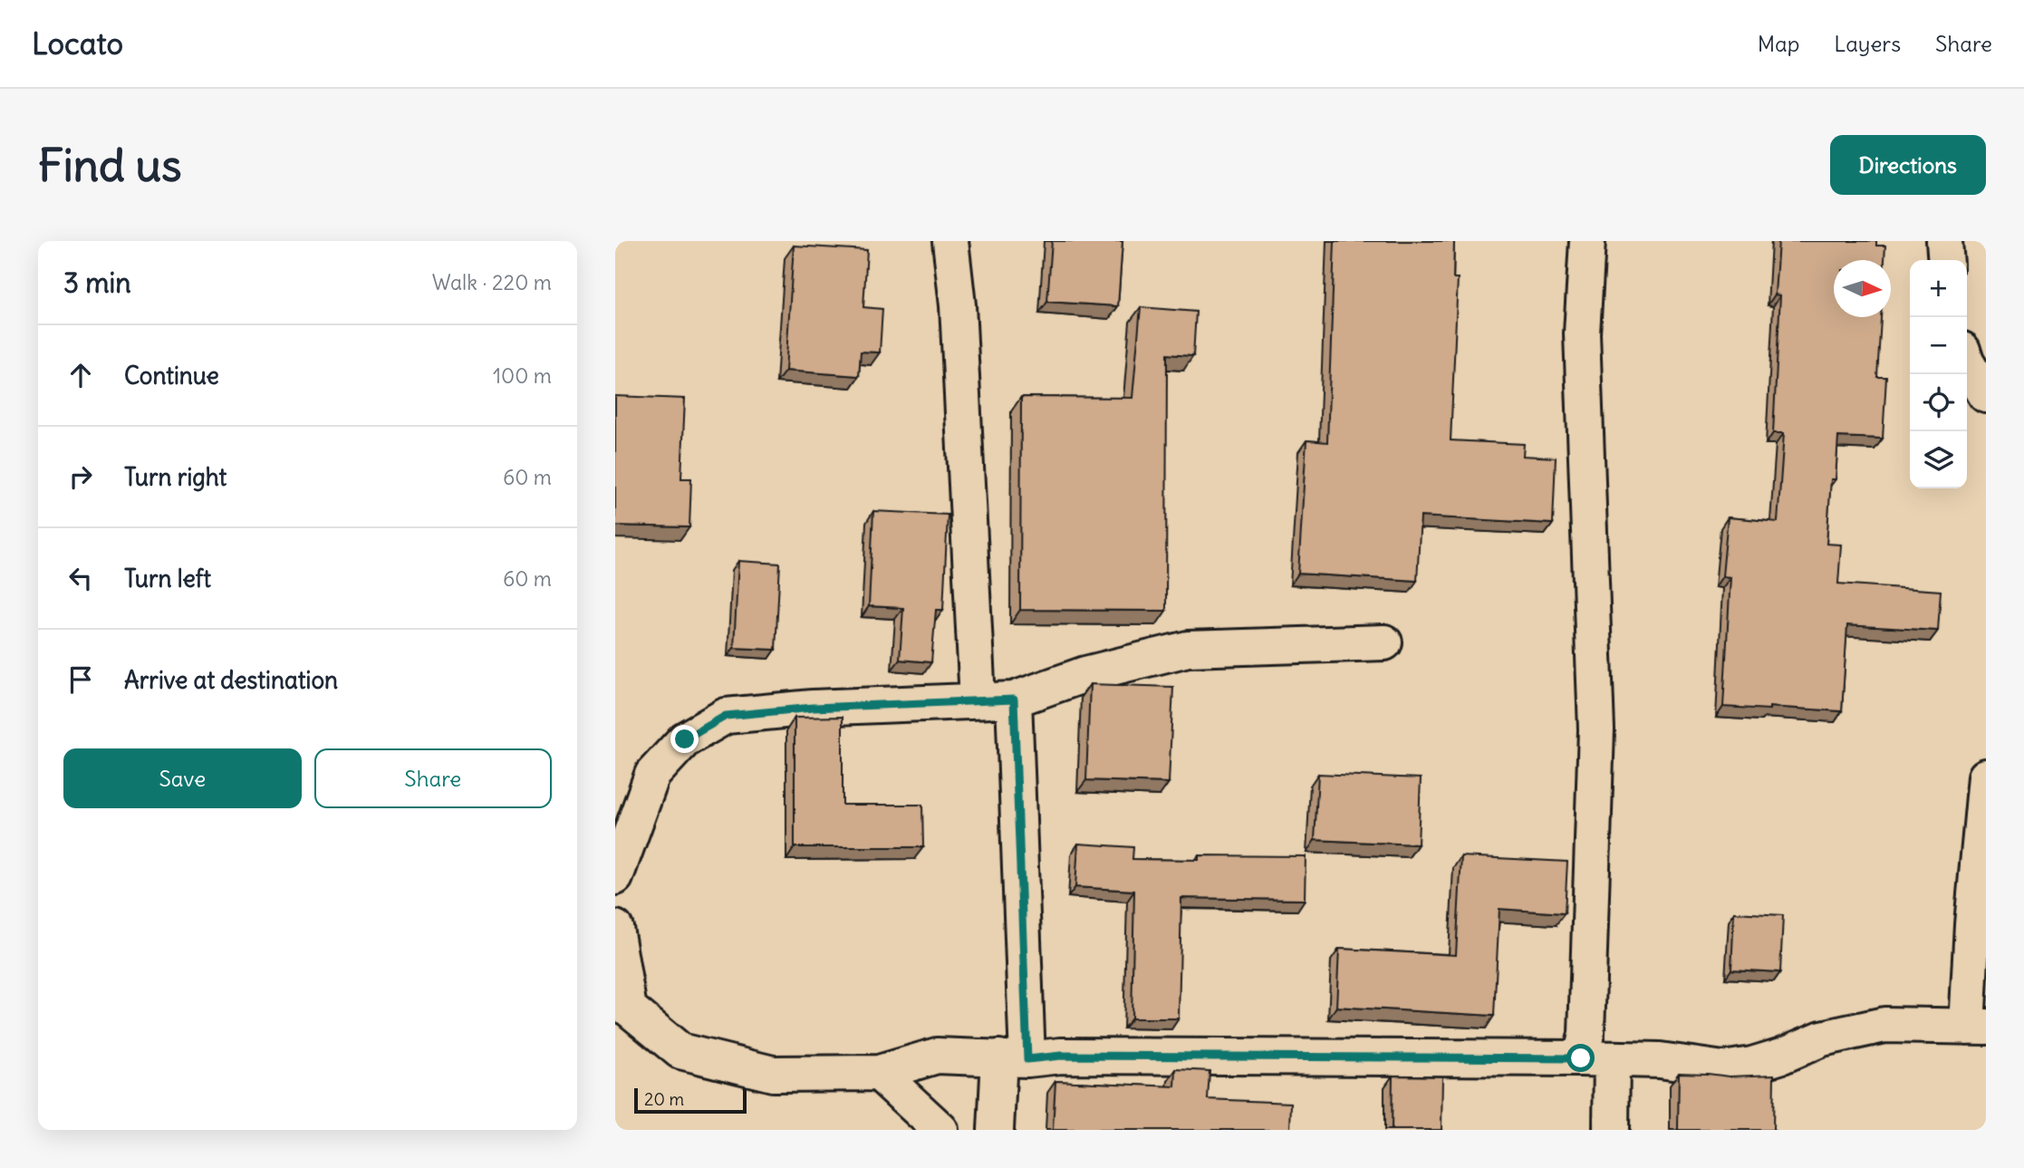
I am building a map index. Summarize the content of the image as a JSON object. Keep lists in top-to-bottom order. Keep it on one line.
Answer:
{"scale_bar":"20 m","north":"right","page":{"header":"Locato","nav":["Map","Layers","Share"],"buttons":["Directions",["Save","Share"]],"title":"Find us","heading":["3 min","Walk · 220 m"],"map_buttons":["+","−"],"list":[["Continue","100 m"],["Turn right","60 m"],["Turn left","60 m"],"Arrive at destination"],"scale":"20 m"}}
